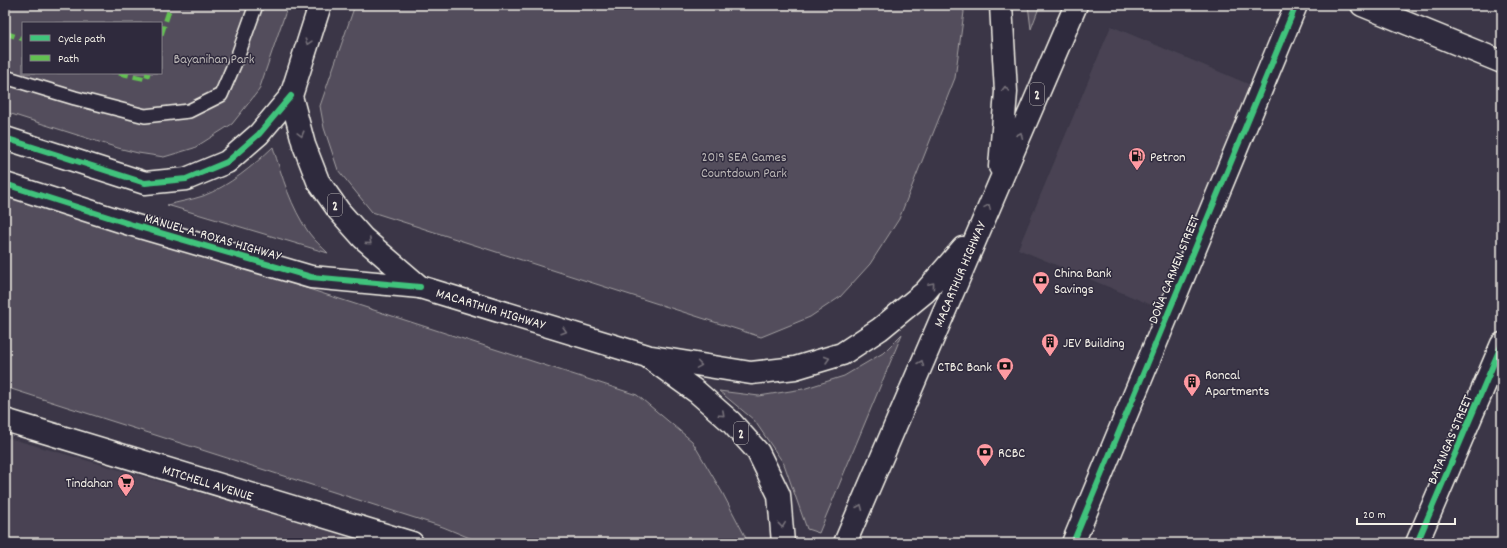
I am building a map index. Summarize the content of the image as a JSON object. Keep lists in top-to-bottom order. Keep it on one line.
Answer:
{"streets":{"main road":["2","MANUEL A. ROXAS HIGHWAY","DOÑA CARMEN STREET","MACARTHUR HIGHWAY","BATANGAS STREET","MITCHELL AVENUE"]},"crossings":[["MANUEL A. ROXAS HIGHWAY","MACARTHUR HIGHWAY"]],"parks":["Bayanihan Park","2019 SEA Games Countdown Park"],"places":{"fuel station":["Petron"],"bank":["China Bank Savings","CTBC Bank","RCBC"],"building":["JEV Building","Roncal Apartments"],"supermarket":["Tindahan"]},"legend":["Cycle path","Path"],"scale_bar":"20 m"}
